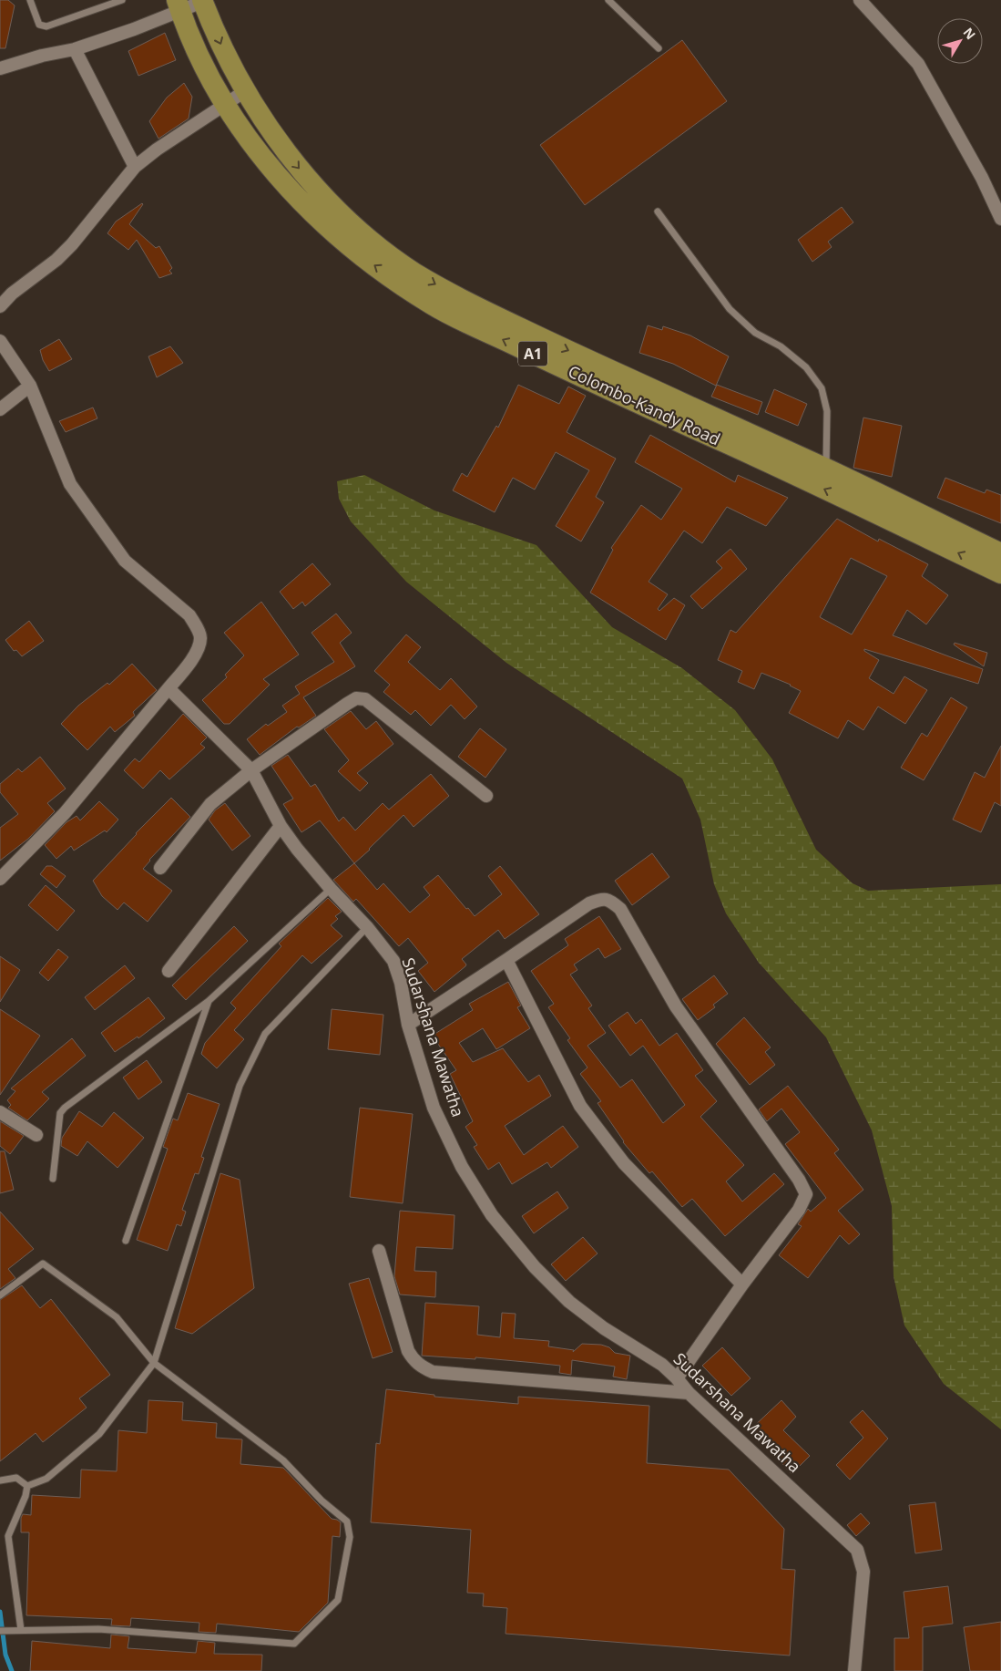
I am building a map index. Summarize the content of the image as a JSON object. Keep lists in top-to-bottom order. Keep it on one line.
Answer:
{"streets":{"highway":["A1","Colombo-Kandy Road"],"street":["Sudarshana Mawatha"]},"north":"top right"}
